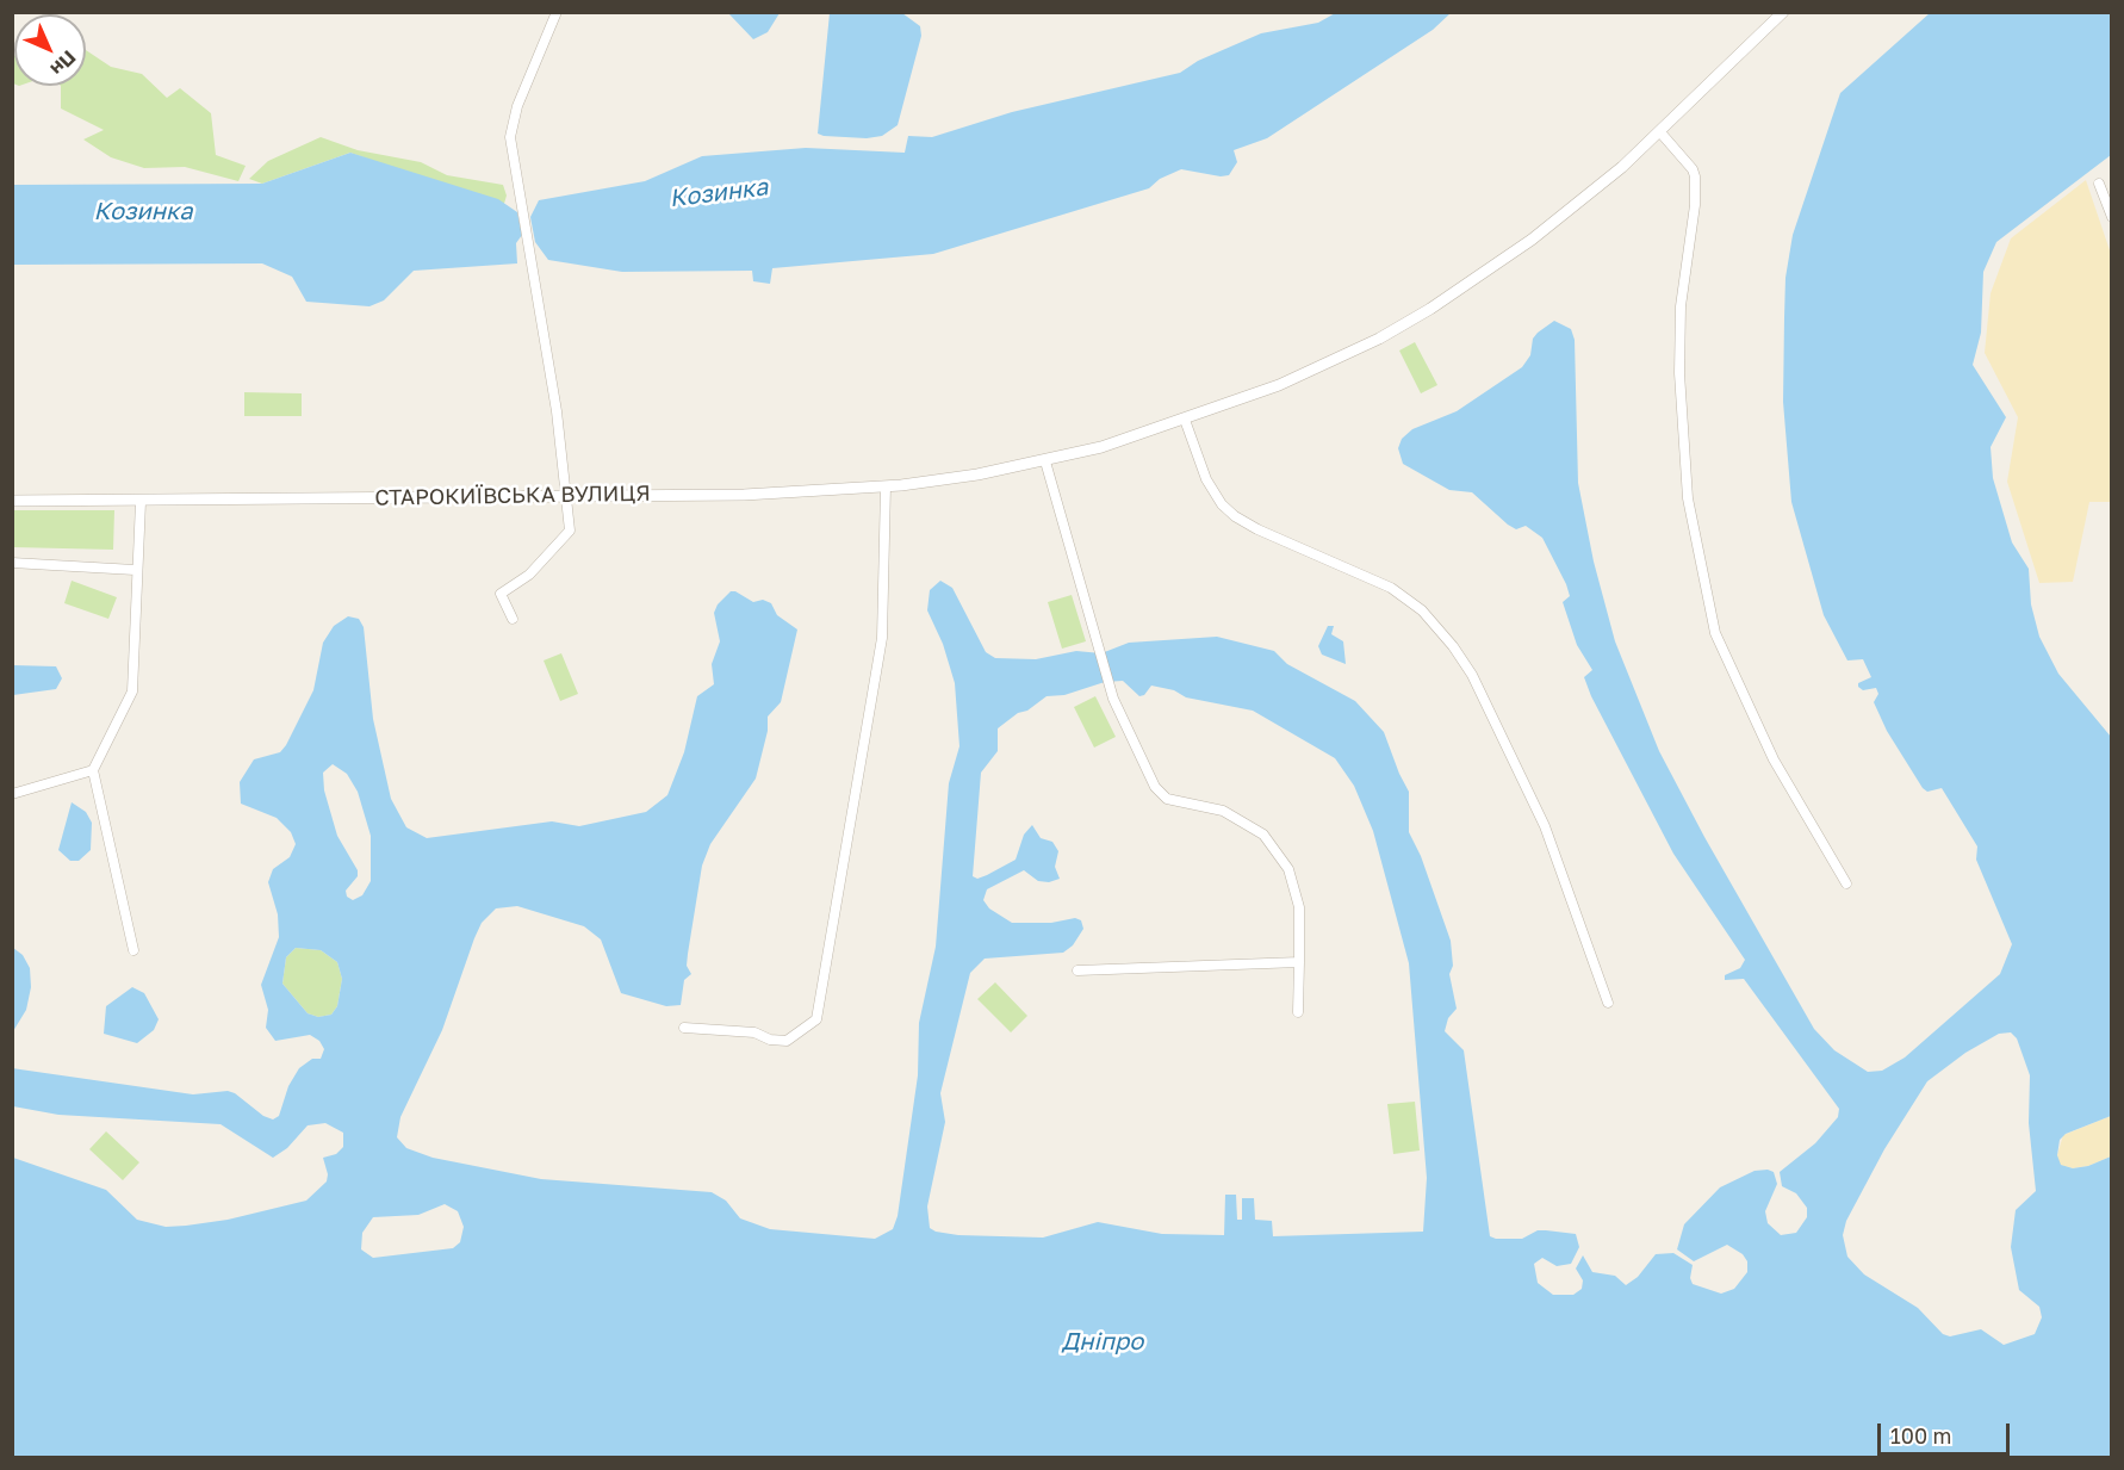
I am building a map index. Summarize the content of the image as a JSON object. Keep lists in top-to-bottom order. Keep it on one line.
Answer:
{"streets":{"street":["СТАРОКИЇВСЬКА ВУЛИЦЯ"]},"water":["Козинка","Дніпро"],"scale_bar":"100 m","north":"bottom right"}
